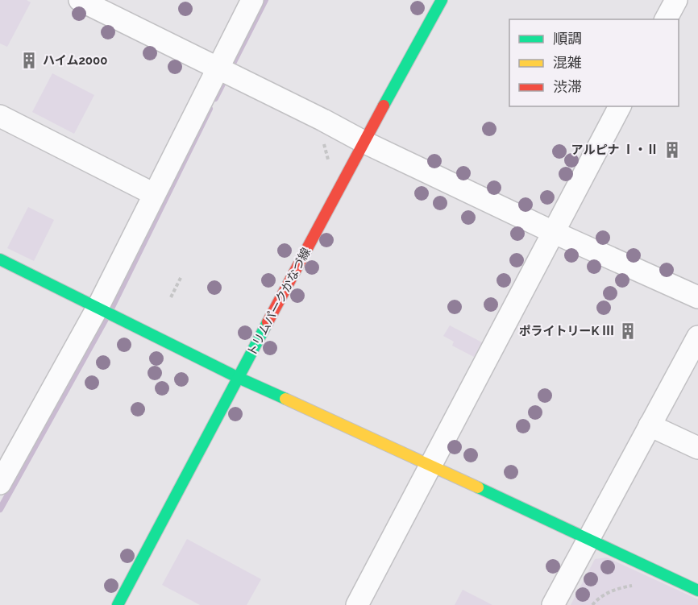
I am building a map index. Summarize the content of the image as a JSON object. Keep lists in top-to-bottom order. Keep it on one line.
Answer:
{"streets":{"street":["トリムパークかなづ線"]},"places":{"building":["ハイム2000","アルピナ Ⅰ・Ⅱ","ポライトリーK Ⅲ"]},"legend":["順調","混雑","渋滞"]}
